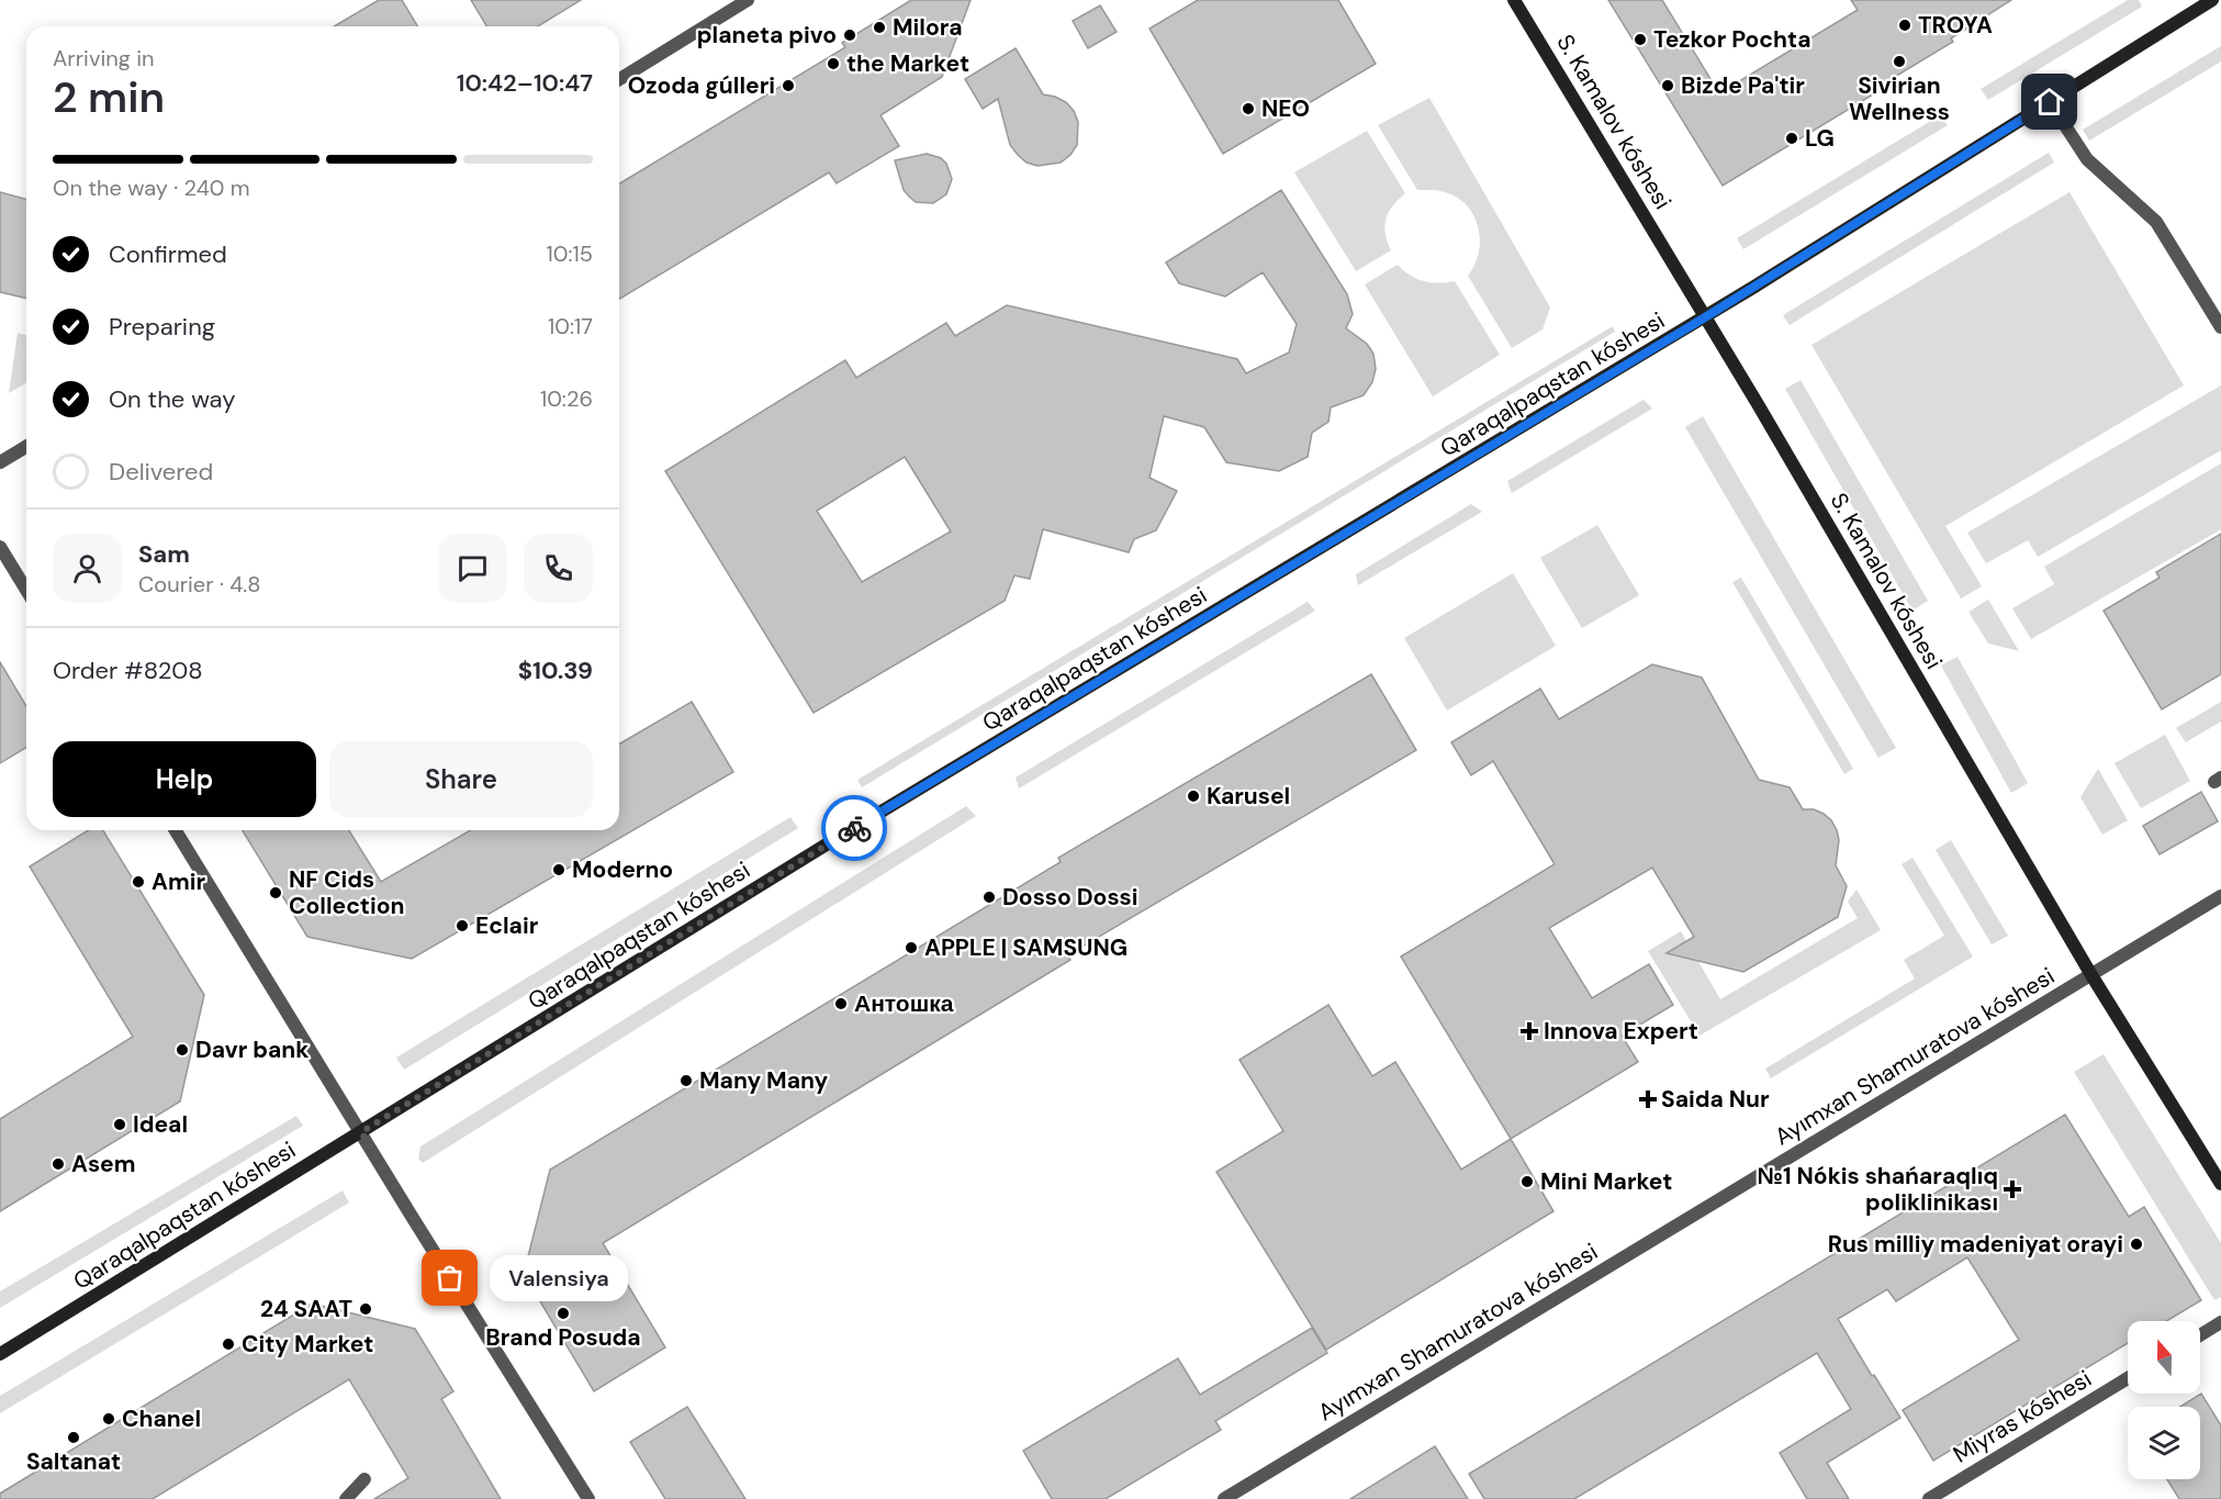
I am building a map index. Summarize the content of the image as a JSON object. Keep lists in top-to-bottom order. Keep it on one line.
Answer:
{"streets":{"street":["S. Kamalov kóshesi","Qaraqalpaqstan kóshesi","Ayımxan Shamuratova kóshesi","Miyras kóshesi"]},"crossings":[["S. Kamalov kóshesi","Qaraqalpaqstan kóshesi"],["S. Kamalov kóshesi","Ayımxan Shamuratova kóshesi"]],"places":{"other":["TROYA","Milora","planeta pivo","Tezkor Pochta","Sivirian Wellness","the Market","Ozoda gúlleri","Bizde Pa'tir","NEO","LG","Karusel","Moderno","Amir","NF Cids Collection","Dosso Dossi","Eclair","APPLE | SAMSUNG","Антошка","Davr bank","Many Many","Ideal","Asem","Mini Market","Rus milliy madeniyat orayi","Valensiya","24 SAAT","Brand Posuda","City Market","Chanel","Saltanat"],"health":["Innova Expert","Saida Nur","№1 Nókis shańaraqlıq poliklinikası"]},"north":"top","page":{"heading":["2 min","Arriving in","10:42–10:47"],"panel":["Sam","Courier · 4.8","Order #8208","$10.39"],"bar":"On the way · 240 m","list":[["Confirmed","10:15"],["Preparing","10:17"],["On the way","10:26"],"Delivered"],"buttons":["Help","Share"],"bubble":"Valensiya"}}
